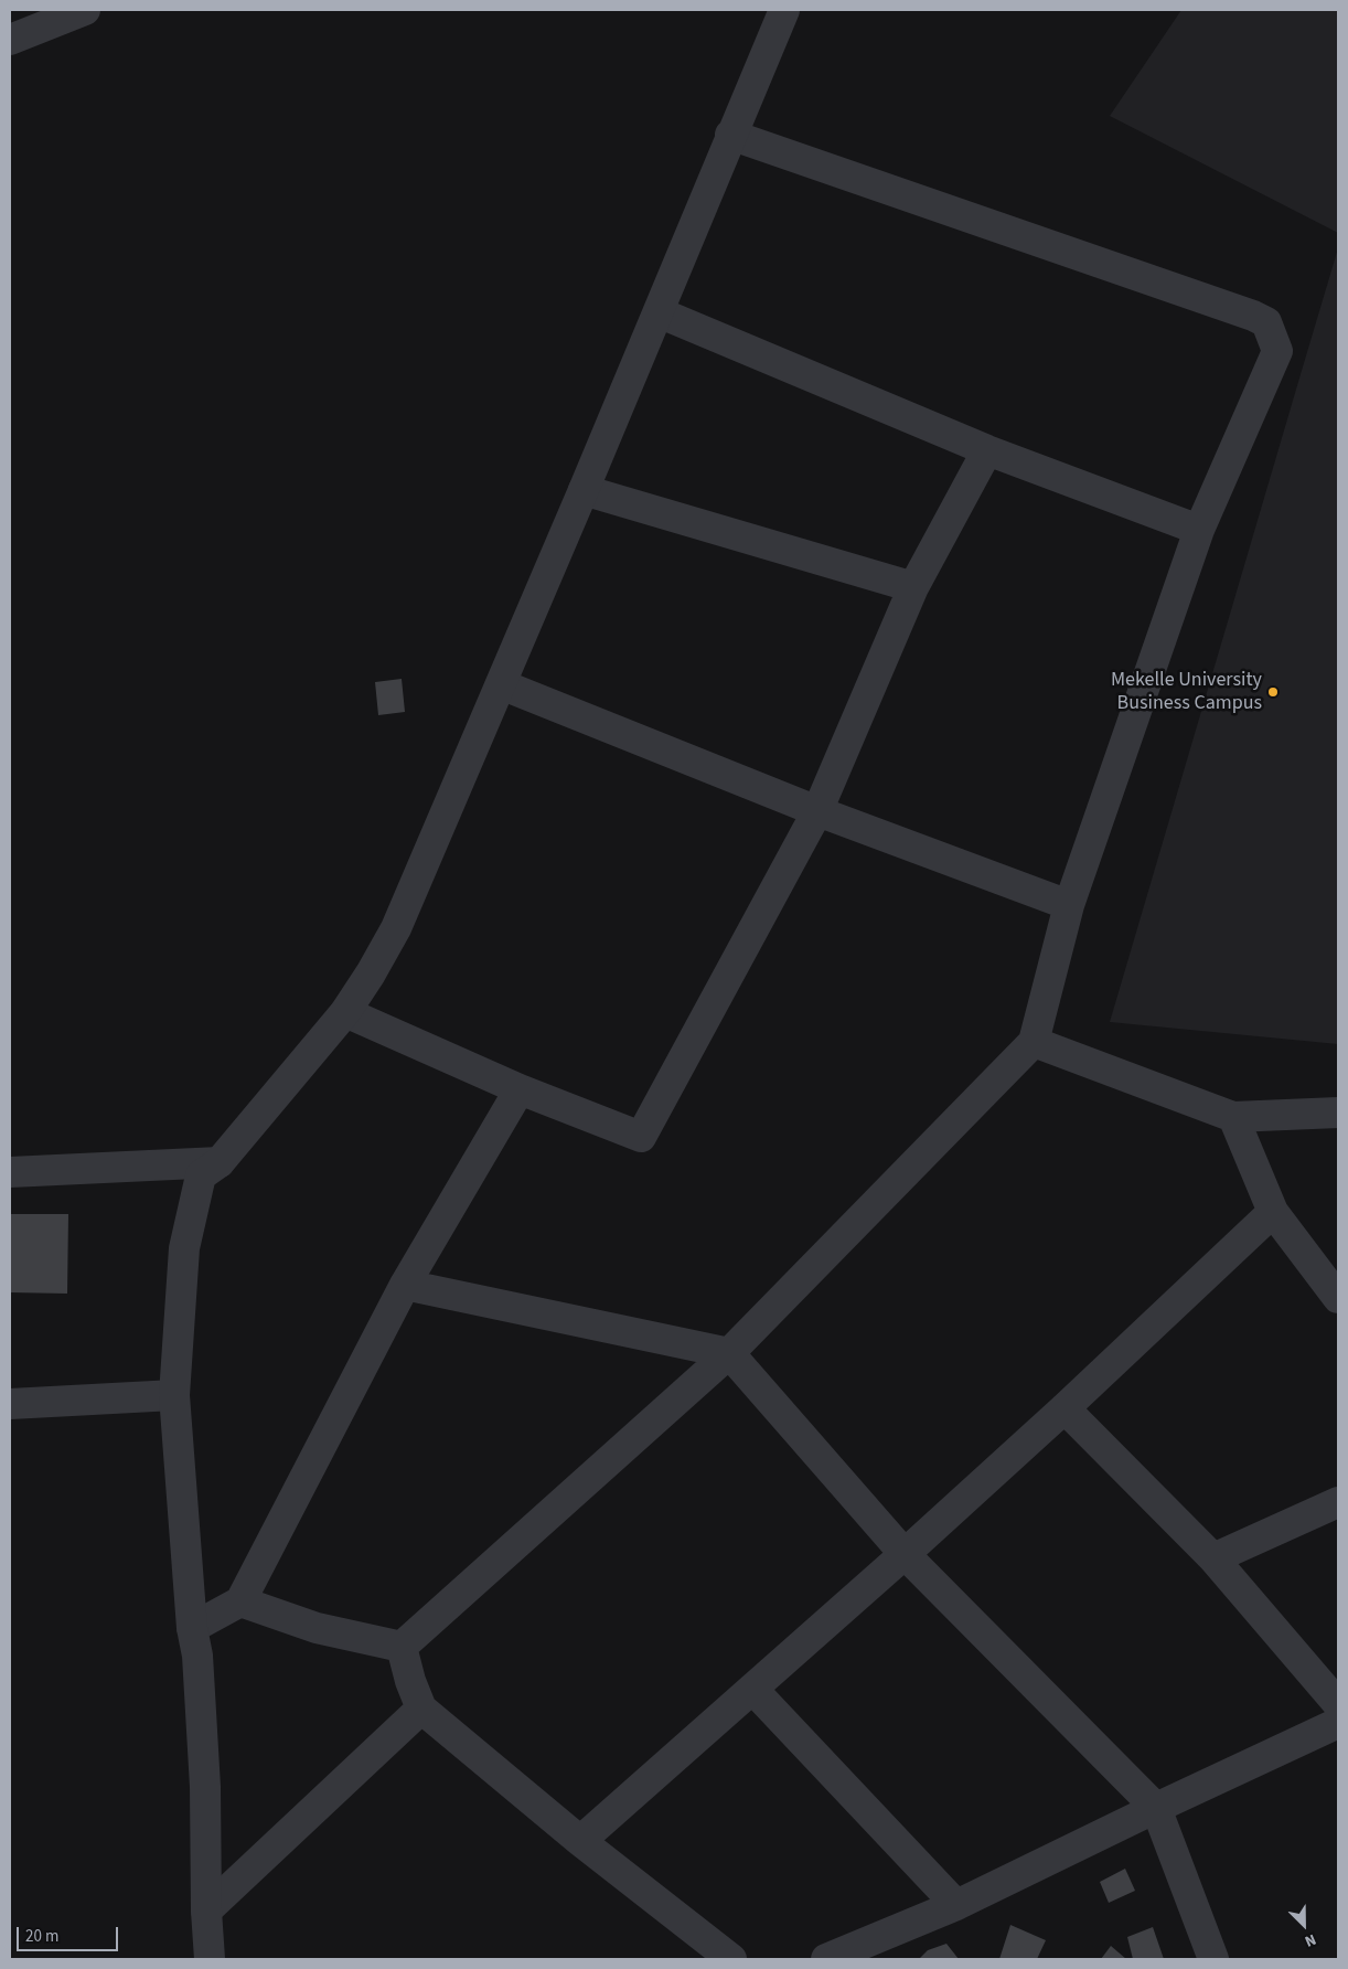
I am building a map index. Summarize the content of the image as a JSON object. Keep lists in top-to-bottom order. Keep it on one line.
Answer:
{"places":["Mekelle University Business Campus"],"scale_bar":"20 m","north":"bottom right"}
